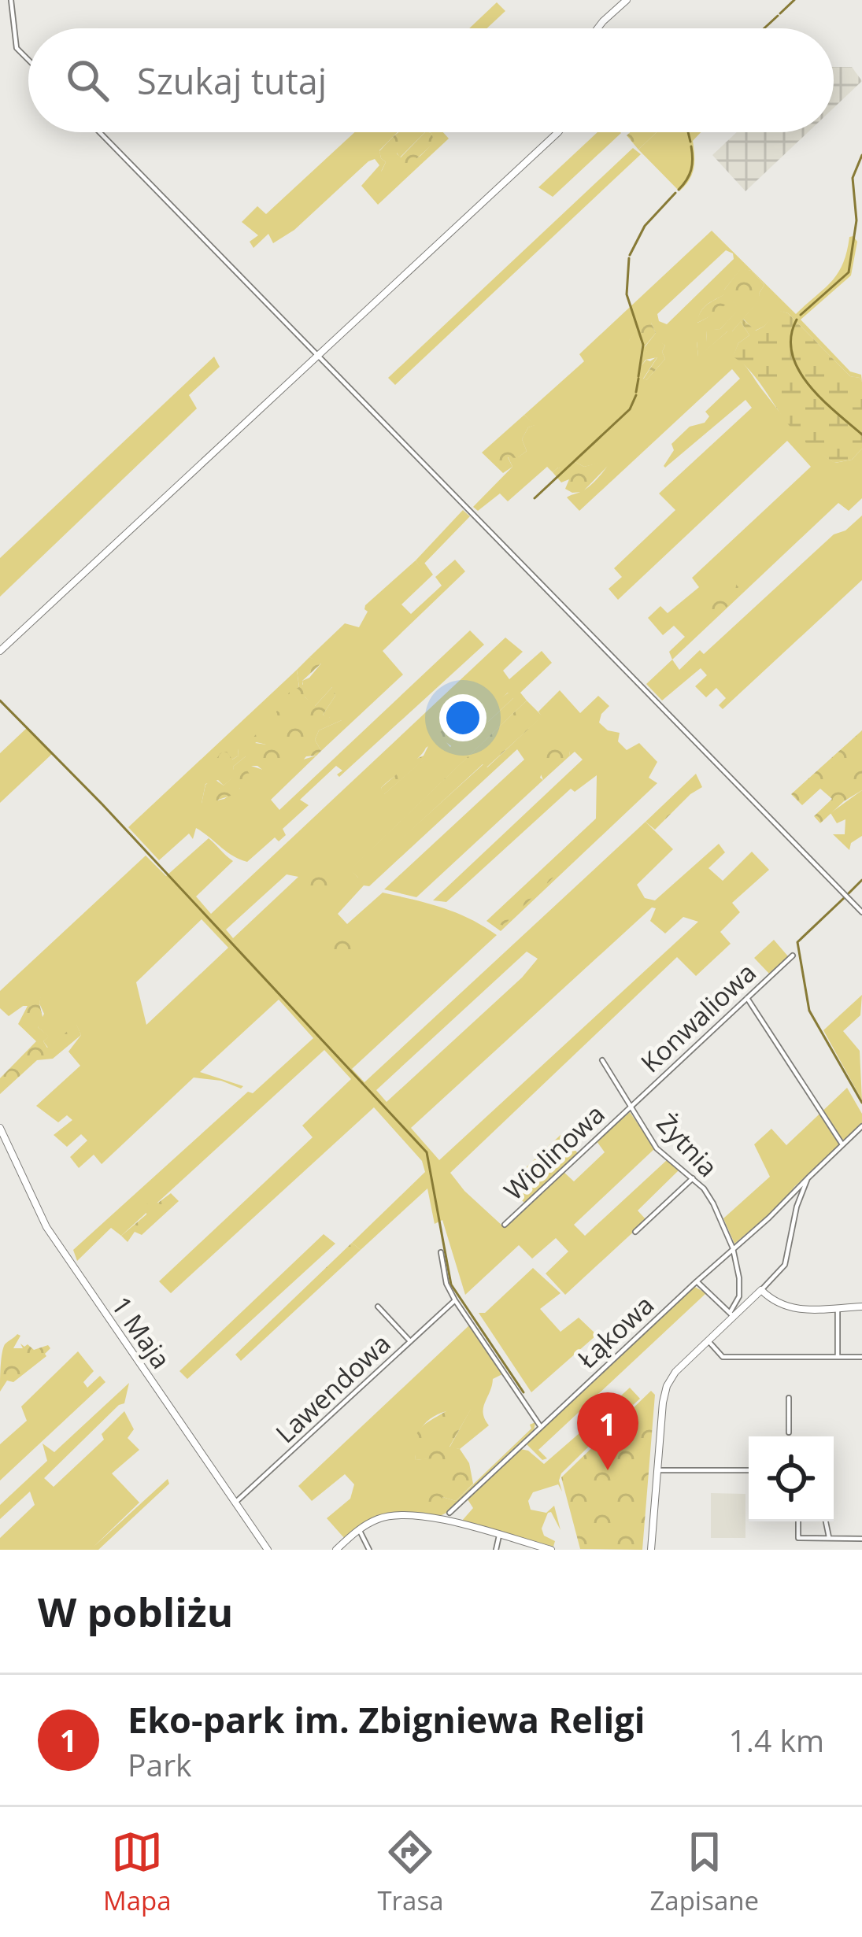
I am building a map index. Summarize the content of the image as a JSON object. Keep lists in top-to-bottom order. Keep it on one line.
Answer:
{"streets":{"street":["Konwaliowa","Żytnia","Wiolinowa","Łąkowa","1 Maja","Lawendowa"]},"crossings":[["Konwaliowa","Żytnia"],["Konwaliowa","Wiolinowa"],["Żytnia","Wiolinowa"],["Żytnia","Łąkowa"],["1 Maja","Lawendowa"]],"page":{"search":"Szukaj tutaj","pins":"1","heading":"W pobliżu","list":[{"mark":"1","name":"Eko-park im. Zbigniewa Religi","note":"Park","value":"1.4 km"}],"nav":["Mapa","Trasa","Zapisane"]}}
